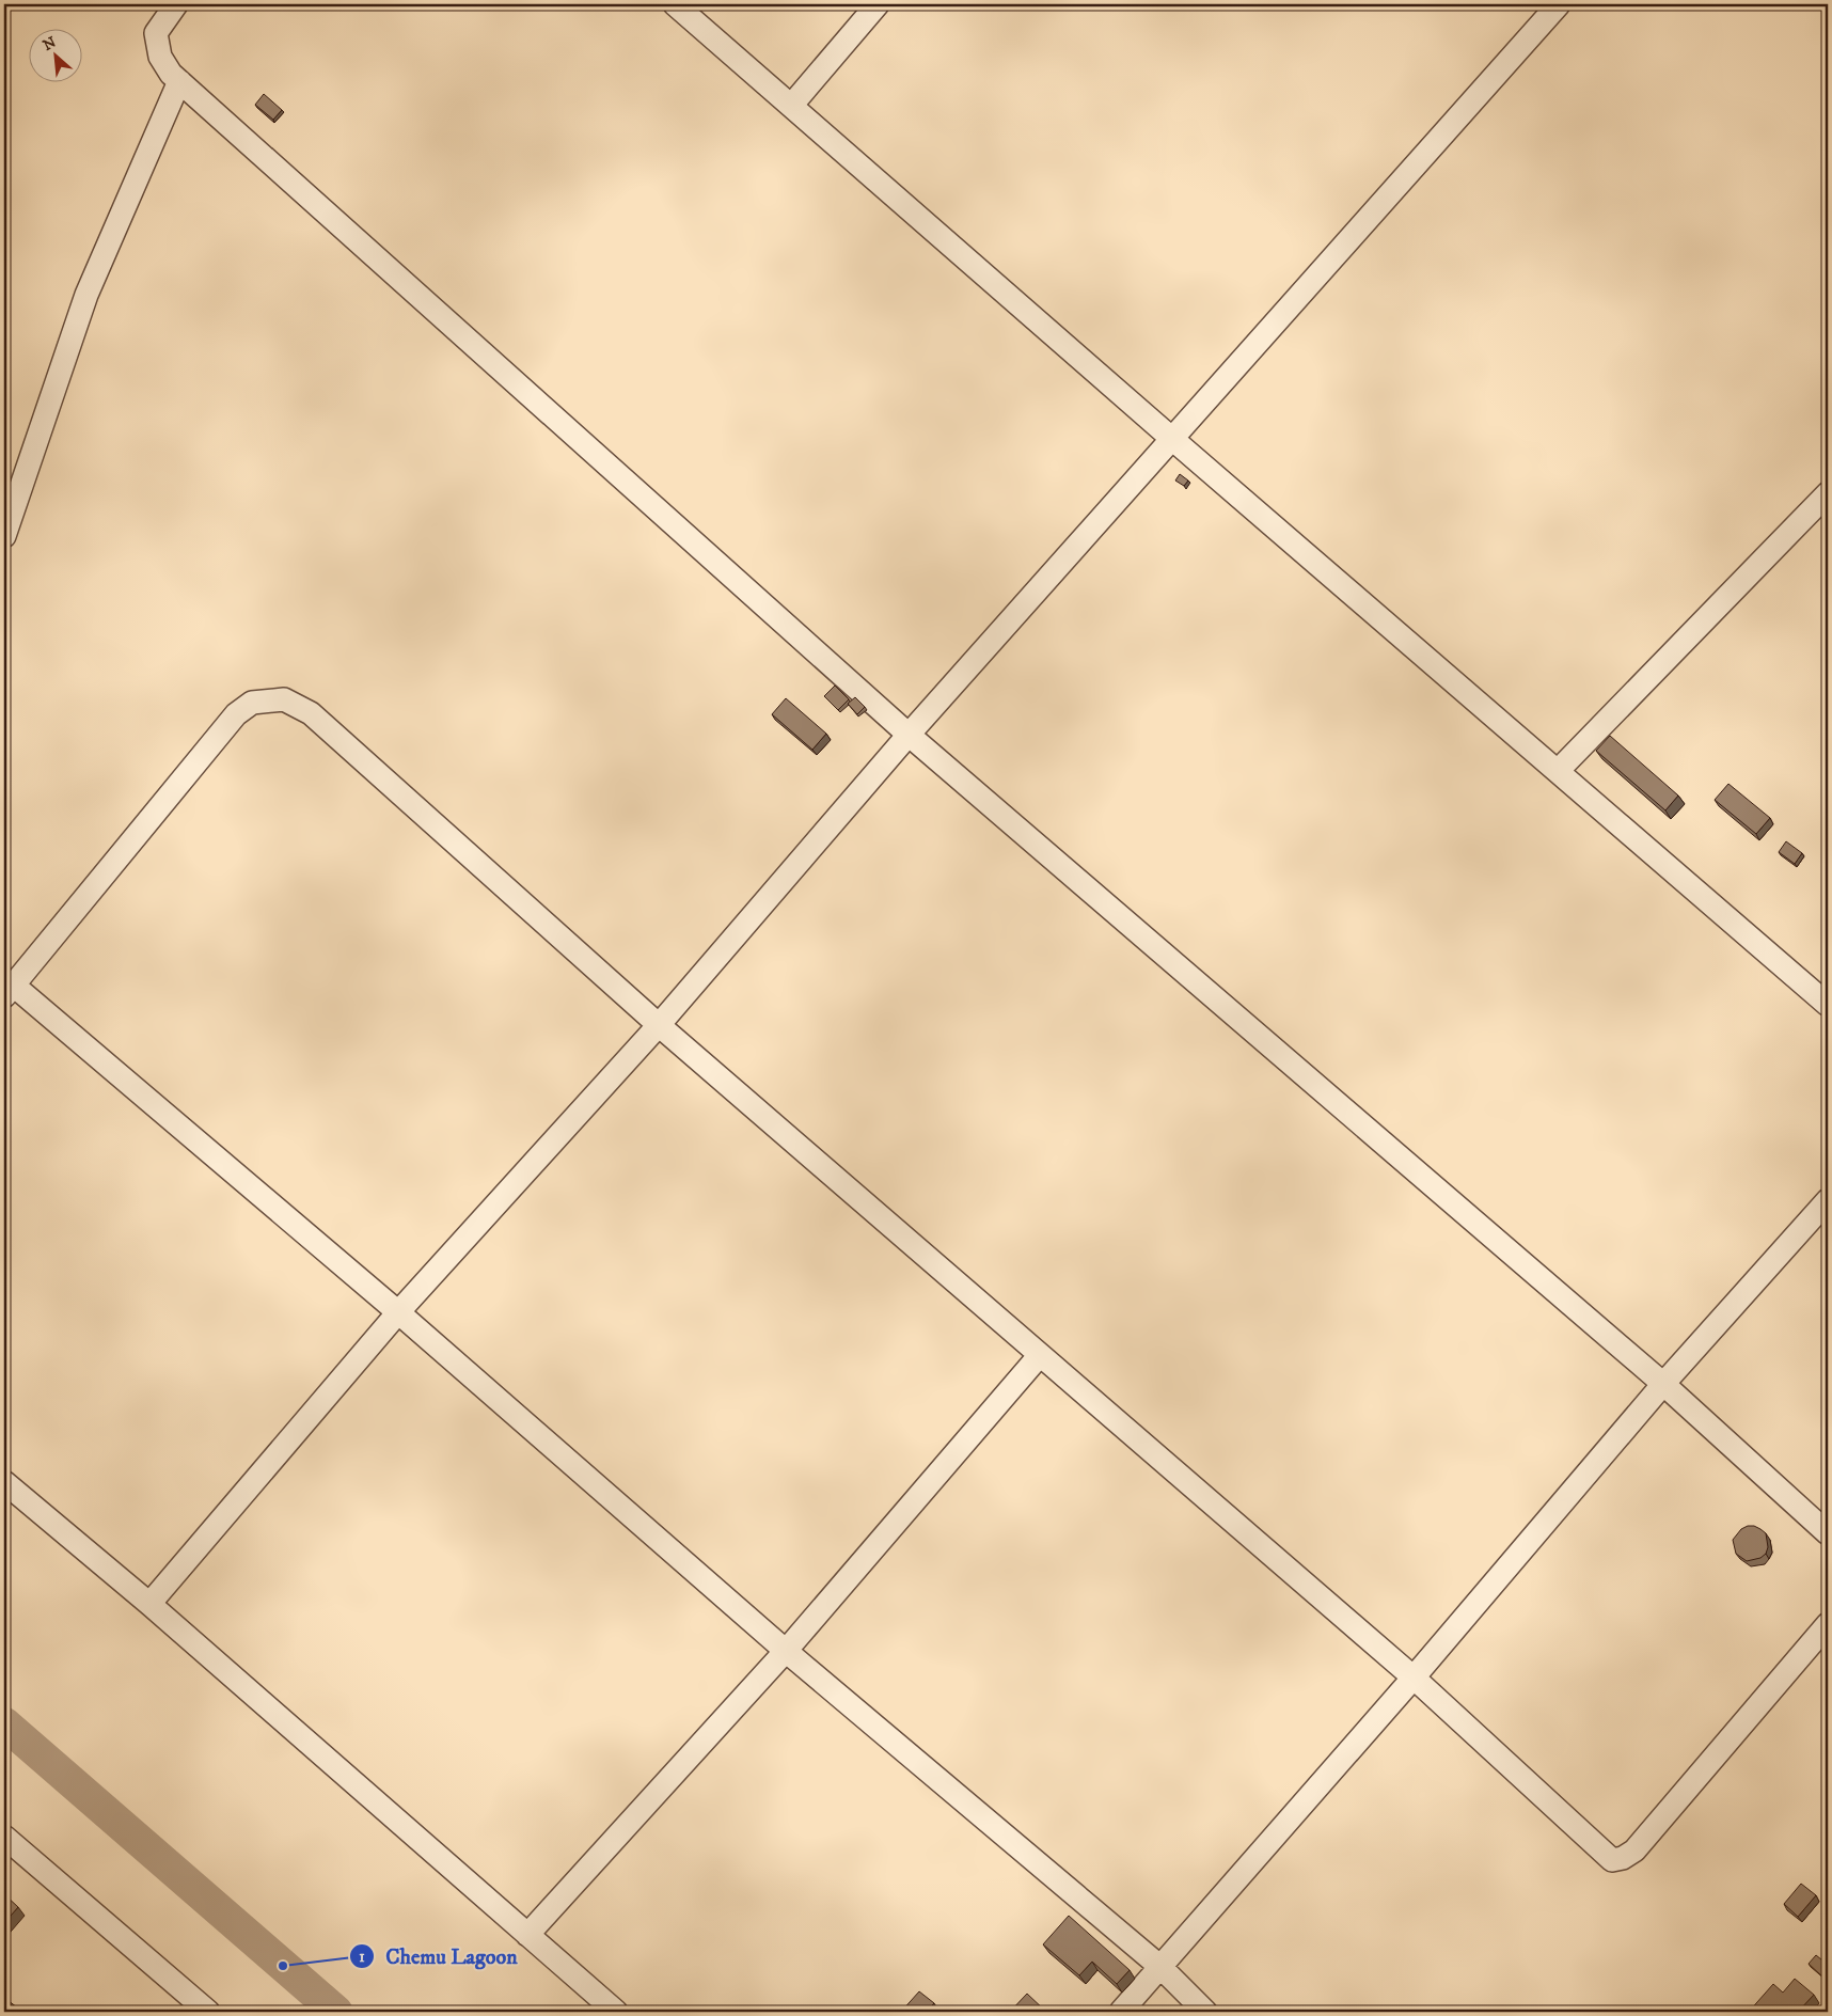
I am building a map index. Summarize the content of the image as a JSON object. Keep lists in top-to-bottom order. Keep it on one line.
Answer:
{"places":["Chemu Lagoon"],"north":"top left"}
